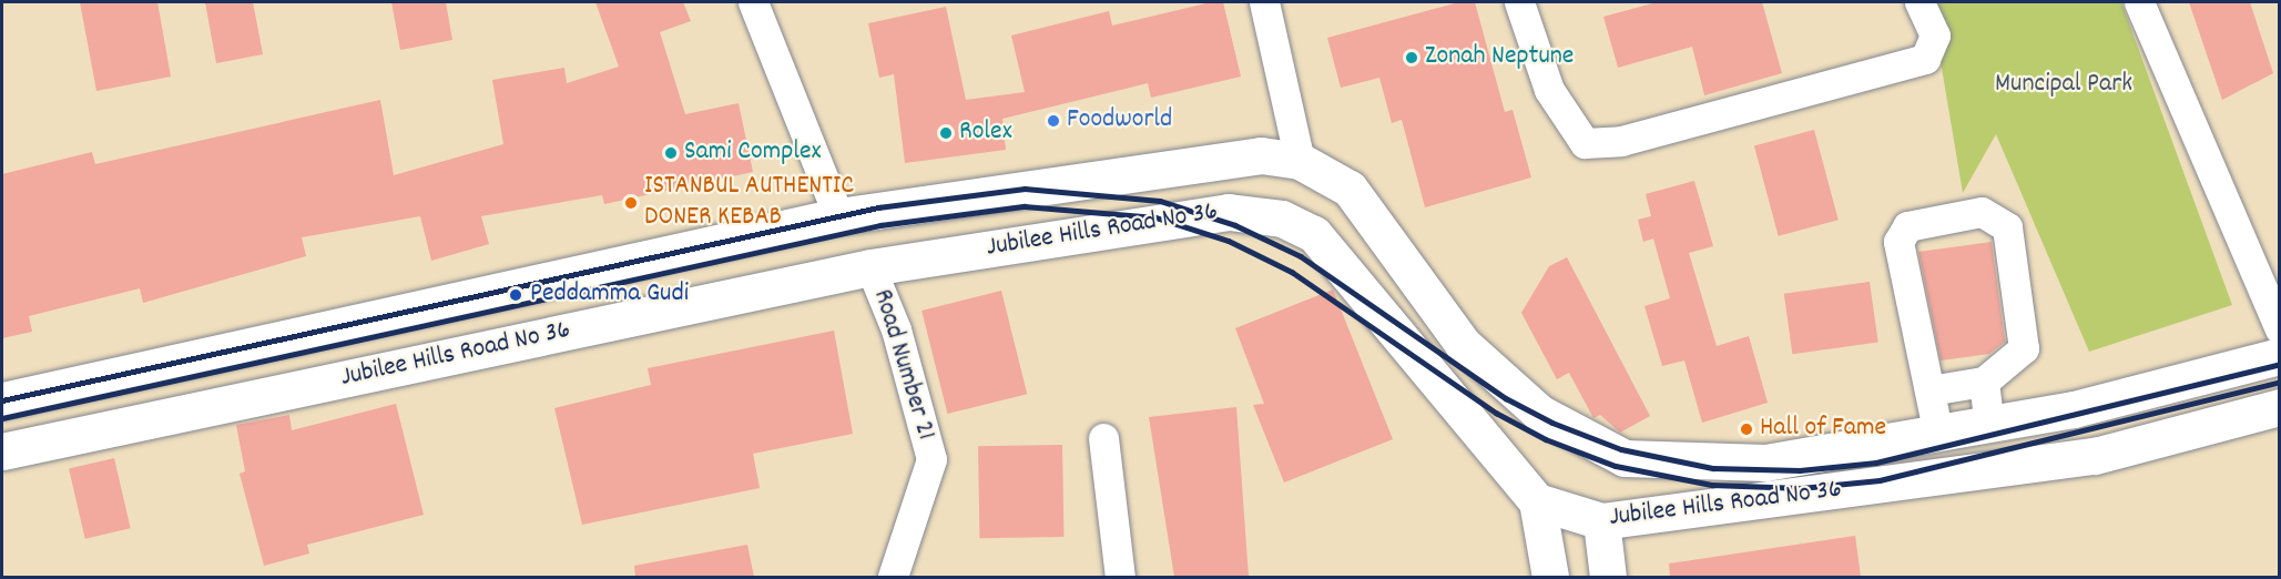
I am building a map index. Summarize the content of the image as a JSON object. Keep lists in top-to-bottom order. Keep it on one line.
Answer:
{"streets":{"main road":["Jubilee Hills Road No 36"],"street":["Road Number 21"]},"crossings":[["Jubilee Hills Road No 36","Road Number 21"]],"parks":["Muncipal Park"],"places":["Zonah Neptune","Foodworld","Rolex","Sami Complex","ISTANBUL AUTHENTIC DONER KEBAB","Peddamma Gudi","Hall of Fame"]}
